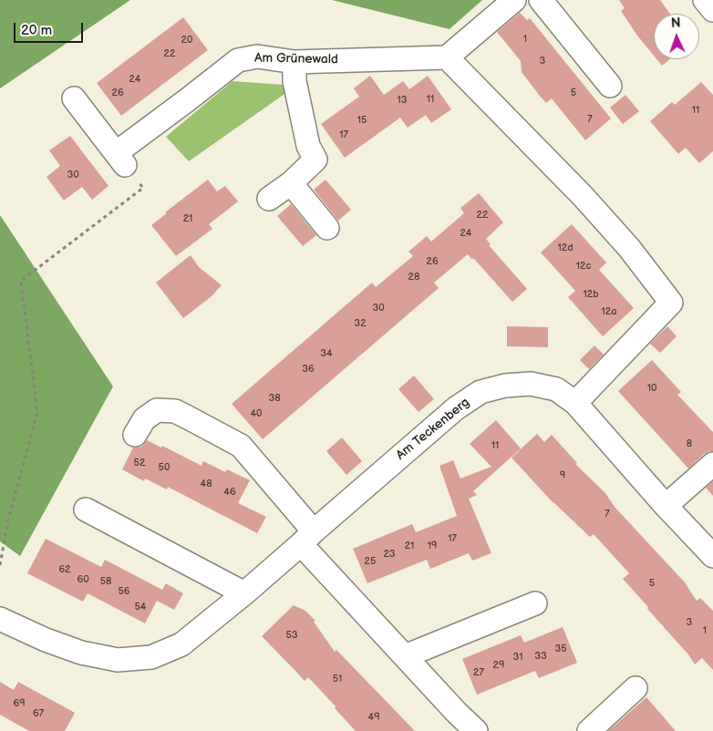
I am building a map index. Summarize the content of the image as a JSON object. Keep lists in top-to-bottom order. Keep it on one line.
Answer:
{"streets":{"street":["Am Grünewald","Am Teckenberg"]},"house_numbers":["1","20","22","3","24","26","5","11","13","11","7","15","17","30","22","21","24","12d","26","12c","28","12b","30","12a","32","34","36","10","38","40","8","11","52","50","9","48","46","7","17","21","19","23","25","62","60","58","5","56","54","3","1","53","35","33","31","29","27","51","69","67","49"],"scale_bar":"20 m","north":"top"}
